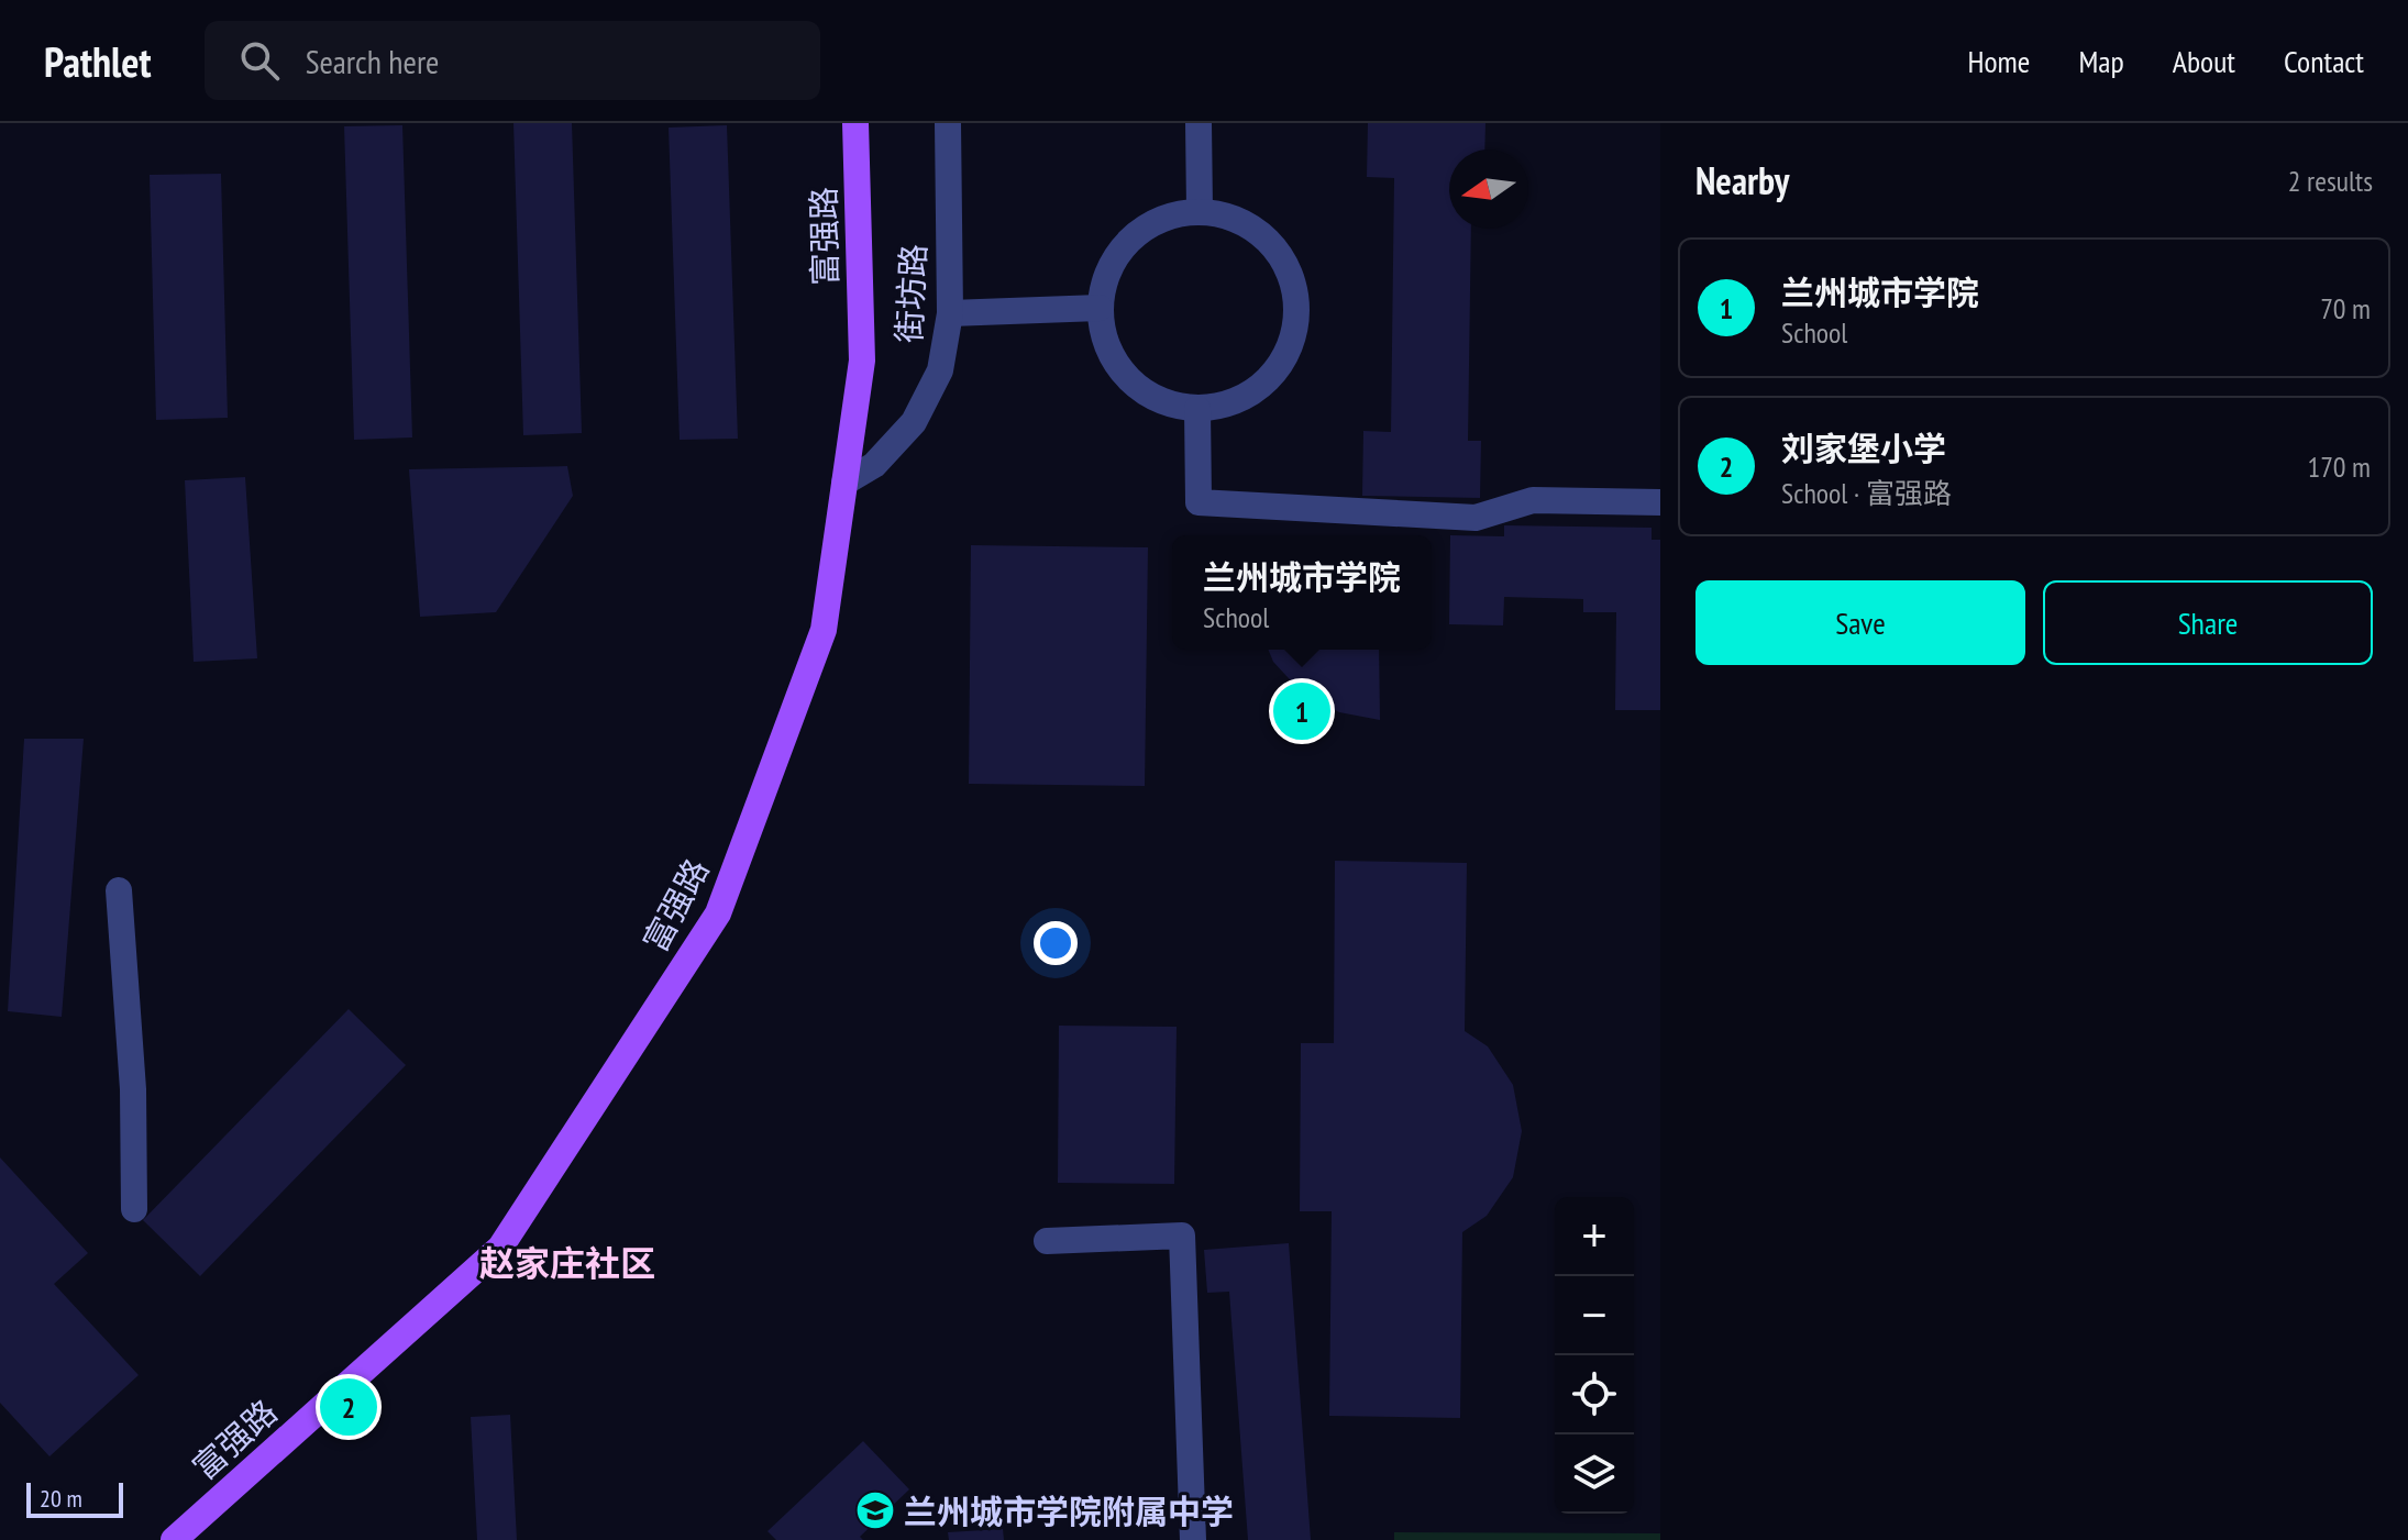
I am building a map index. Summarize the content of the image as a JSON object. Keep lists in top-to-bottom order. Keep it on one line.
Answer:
{"streets":{"main road":["富强路"],"street":["街坊路"]},"crossings":[["富强路","街坊路"]],"districts":["赵家庄社区"],"places":{"school or university":["兰州城市学院附属中学"]},"scale_bar":"20 m","north":"left","page":{"header":"Pathlet","search":"Search here","nav":["Home","Map","About","Contact"],"heading":["Nearby","2 results"],"list":[{"mark":"1","name":"兰州城市学院","note":"School","value":"70 m"},{"mark":"2","name":"刘家堡小学","note":"School · 富强路","value":"170 m"}],"popup":["兰州城市学院","School"],"buttons":["Save","Share"],"pins":["1","2"],"map_buttons":["+","−"],"scale":"20 m"}}
